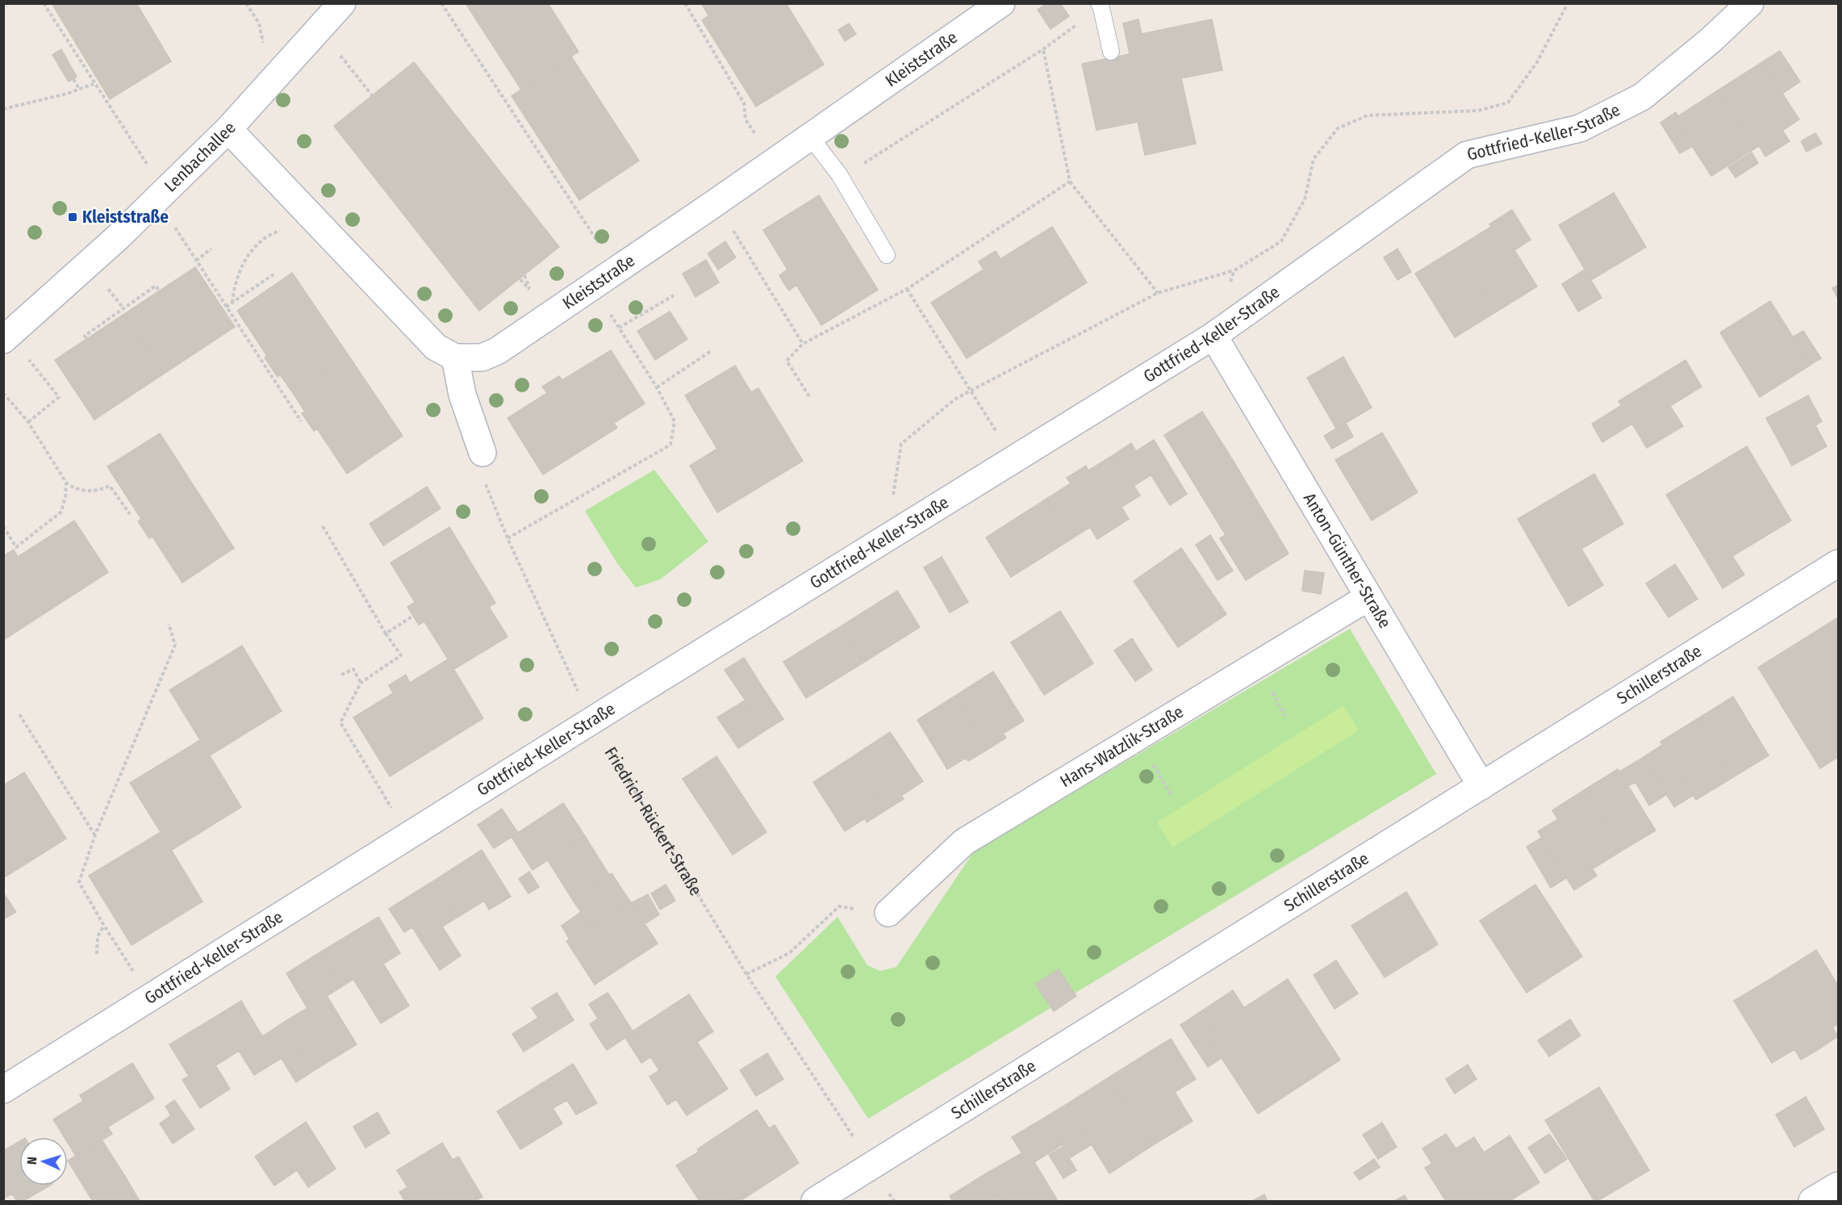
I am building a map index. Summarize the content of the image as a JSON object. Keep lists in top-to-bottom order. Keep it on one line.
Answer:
{"streets":{"street":["Kleiststraße","Gottfried-Keller-Straße","Lenbachallee","Anton-Günther-Straße","Schillerstraße","Hans-Watzlik-Straße"],"path":["Friedrich-Rückert-Straße"]},"crossings":[["Gottfried-Keller-Straße","Anton-Günther-Straße"],["Gottfried-Keller-Straße","Friedrich-Rückert-Straße"],["Anton-Günther-Straße","Schillerstraße"],["Anton-Günther-Straße","Hans-Watzlik-Straße"],["Schillerstraße","Friedrich-Rückert-Straße"]],"places":{"transit":["Kleiststraße"]},"north":"left"}
